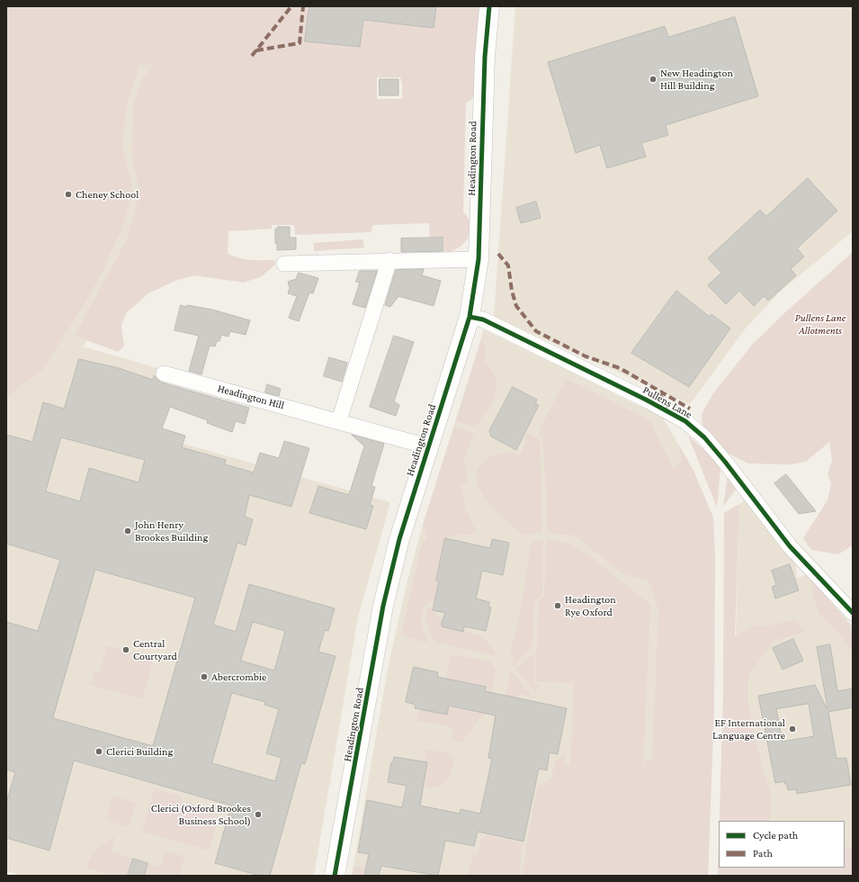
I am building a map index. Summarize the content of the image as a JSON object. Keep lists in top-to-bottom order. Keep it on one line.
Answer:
{"streets":{"main road":["Headington Road"],"street":["Headington Hill","Pullens Lane"]},"crossings":[["Headington Road","Headington Hill"],["Headington Road","Pullens Lane"]],"parks":["Pullens Lane Allotments"],"places":["New Headington Hill Building","Cheney School","John Henry Brookes Building","Headington Rye Oxford","Central Courtyard","Abercrombie","EF International Language Centre","Clerici Building","Clerici (Oxford Brookes Business School)"],"legend":["Cycle path","Path"]}
